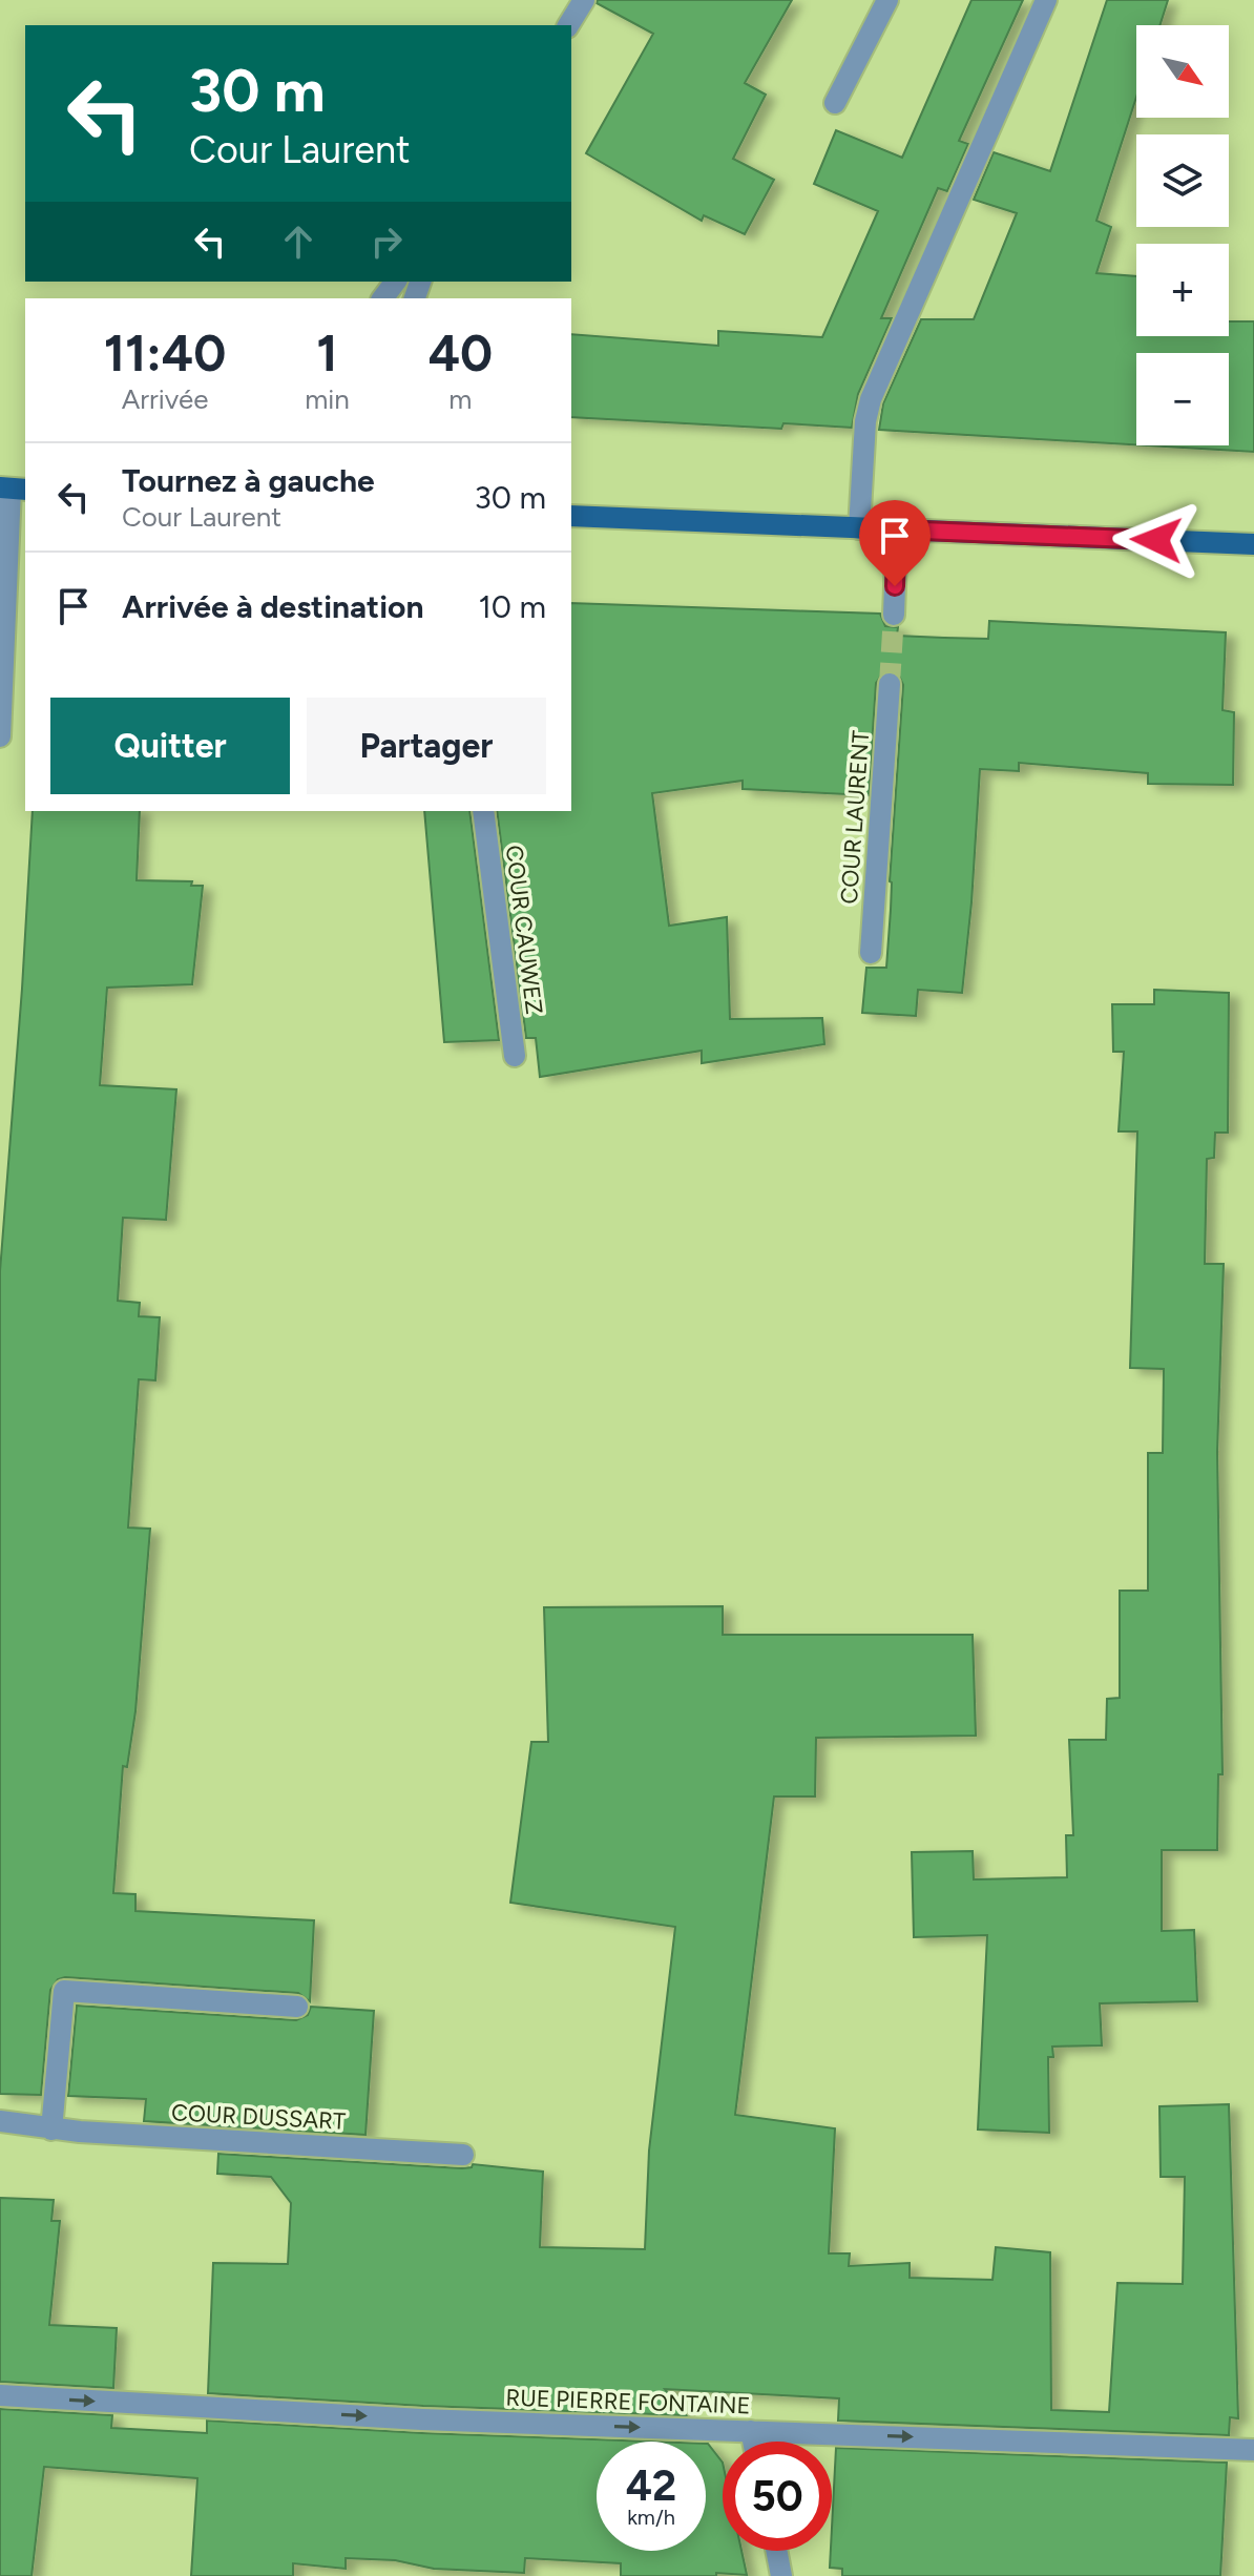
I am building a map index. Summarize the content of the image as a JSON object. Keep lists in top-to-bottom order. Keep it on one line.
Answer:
{"streets":{"street":["COUR LAURENT","COUR CAUWEZ","COUR DUSSART","RUE PIERRE FONTAINE"]},"one_way":["RUE PIERRE FONTAINE"],"north":"bottom right","page":{"map_buttons":["+","−"],"turn":["30 m","Cour Laurent"],"eta":["11:40","Arrivée","1","min","40","m"],"list":[{"name":"Tournez à gauche","note":"Cour Laurent","value":"30 m"},{"name":"Arrivée à destination","value":"10 m"}],"buttons":["Quitter","Partager"],"speed":"42 km/h","limit":"50"}}
